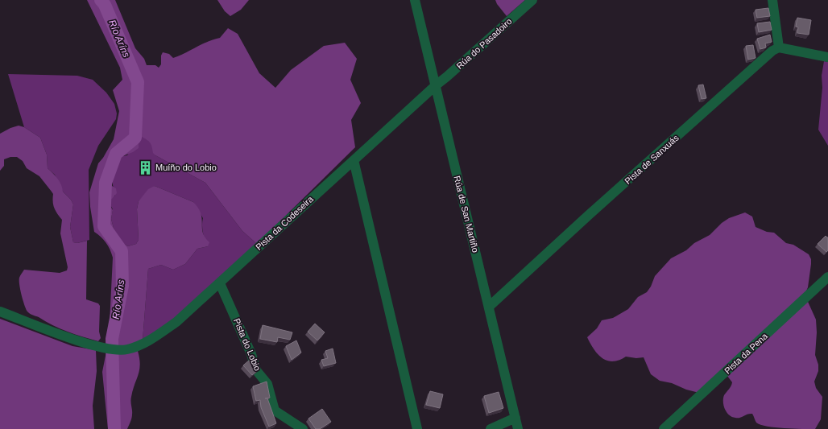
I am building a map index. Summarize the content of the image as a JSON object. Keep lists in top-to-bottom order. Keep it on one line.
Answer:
{"streets":{"street":["Rúa do Pasadoiro","Pista de Sanxuás","Rúa de San Martiño","Pista da Codeseira","Pista do Lobio","Pista da Pena"]},"crossings":[["Rúa do Pasadoiro","Rúa de San Martiño"],["Rúa do Pasadoiro","Pista da Codeseira"],["Pista de Sanxuás","Rúa de San Martiño"],["Rúa de San Martiño","Pista da Codeseira"],["Pista da Codeseira","Pista do Lobio"]],"water":["Río Aríns"],"places":{"building":["Muíño do Lobio"]}}
